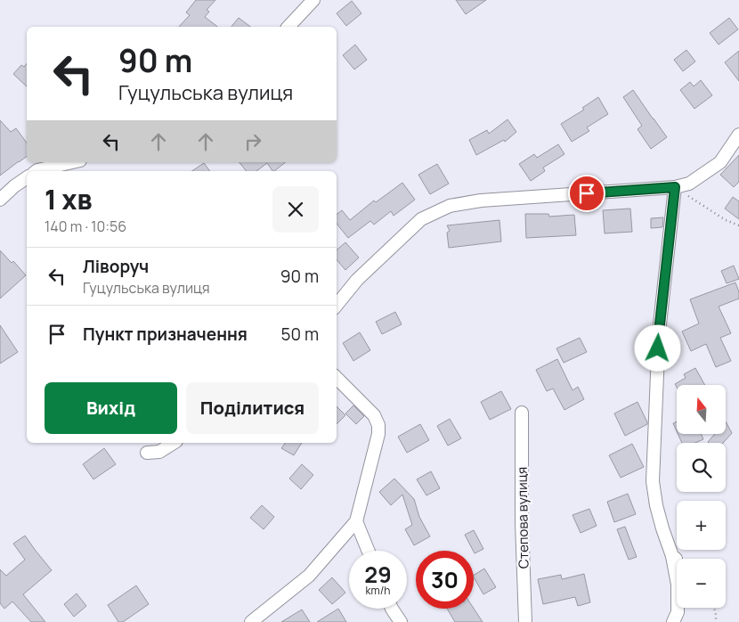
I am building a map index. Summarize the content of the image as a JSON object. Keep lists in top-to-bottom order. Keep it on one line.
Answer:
{"streets":{"street":["Степова вулиця"]},"north":"top","page":{"turn":["90 m","Гуцульська вулиця"],"heading":["1 хв","140 m · 10:56"],"list":[{"name":"Ліворуч","note":"Гуцульська вулиця","value":"90 m"},{"name":"Пункт призначення","value":"50 m"}],"buttons":["Вихід","Поділитися"],"map_buttons":["+","−"],"speed":"29 km/h","limit":"30"}}
